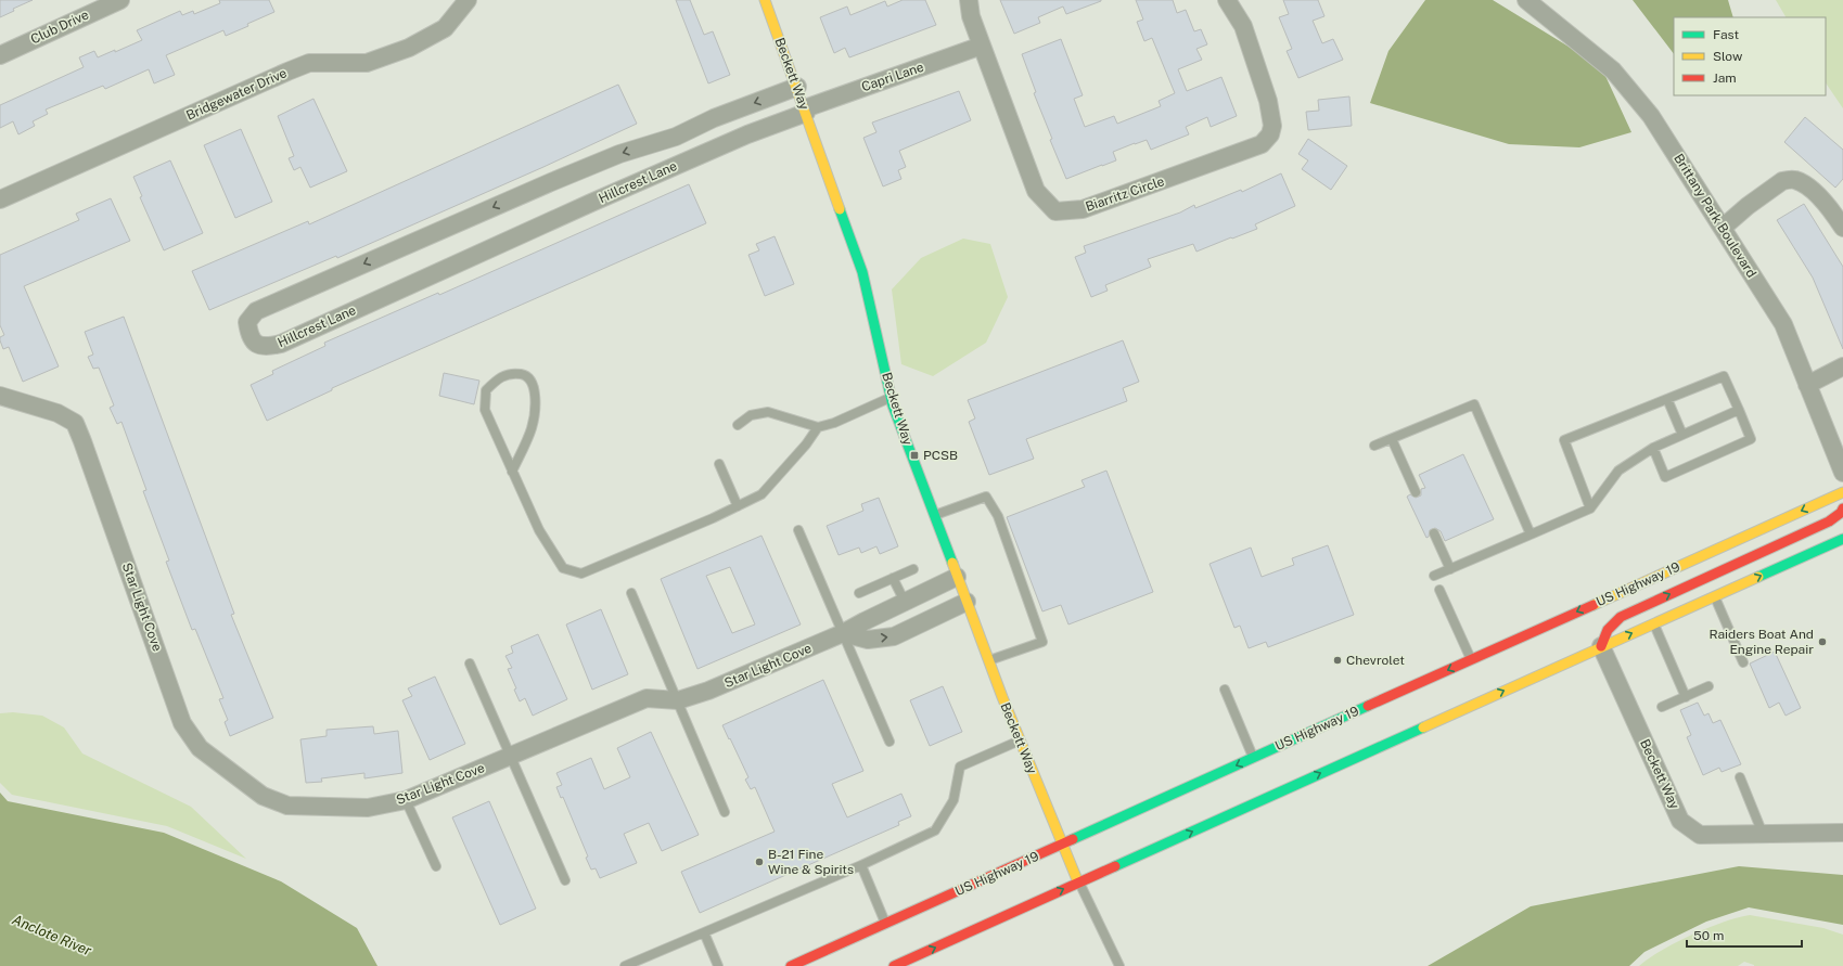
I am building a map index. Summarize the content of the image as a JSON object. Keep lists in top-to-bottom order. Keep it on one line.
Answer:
{"streets":{"main road":["Beckett Way","US Highway 19"],"street":["Club Drive","Capri Lane","Bridgewater Drive","Hillcrest Lane","Biarritz Circle","Brittany Park Boulevard","Star Light Cove"]},"crossings":[["Beckett Way","Capri Lane"],["Beckett Way","Hillcrest Lane"],["Beckett Way","US Highway 19"],["Beckett Way","Star Light Cove"],["Capri Lane","Hillcrest Lane"],["Capri Lane","Biarritz Circle"]],"water":["Anclote River"],"places":{"transit":["PCSB"],"other":["Raiders Boat And Engine Repair","Chevrolet","B-21 Fine Wine & Spirits"]},"legend":["Fast","Slow","Jam"],"scale_bar":"50 m"}
